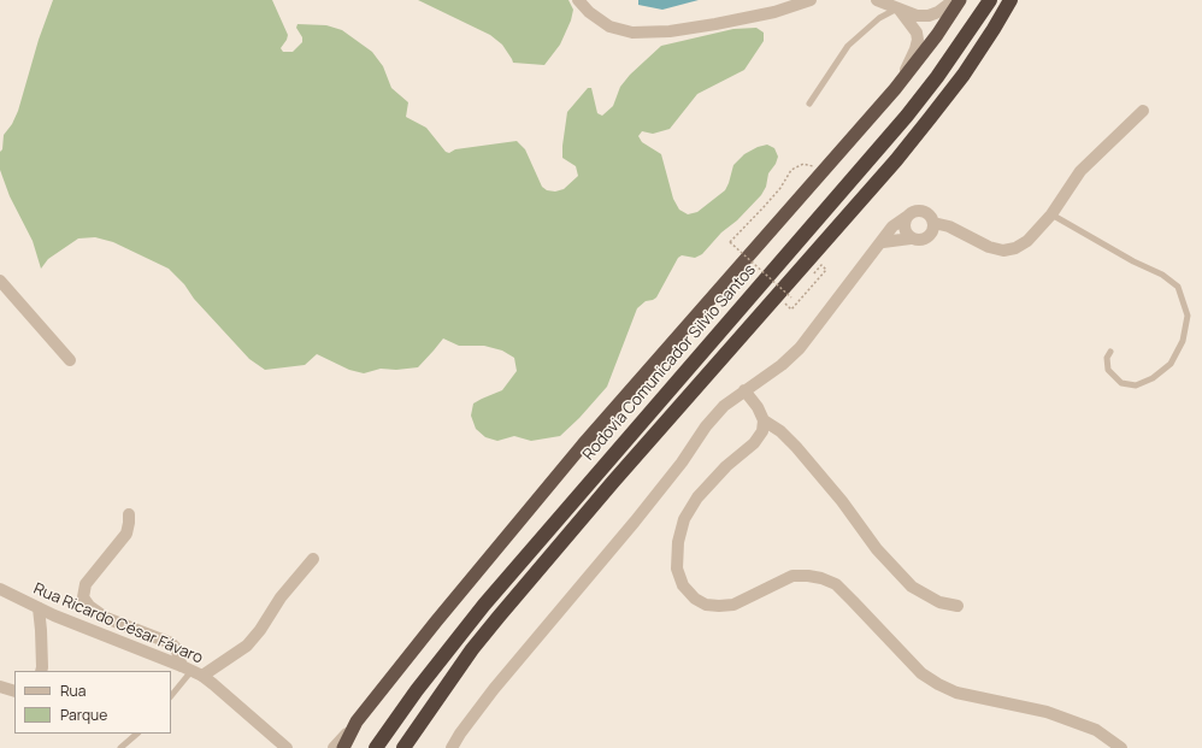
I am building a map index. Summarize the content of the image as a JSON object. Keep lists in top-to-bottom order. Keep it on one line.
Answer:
{"streets":{"highway":["Rodovia Comunicador Silvio Santos"],"street":["Rua Ricardo César Fávaro"]},"legend":["Rua","Parque"]}
